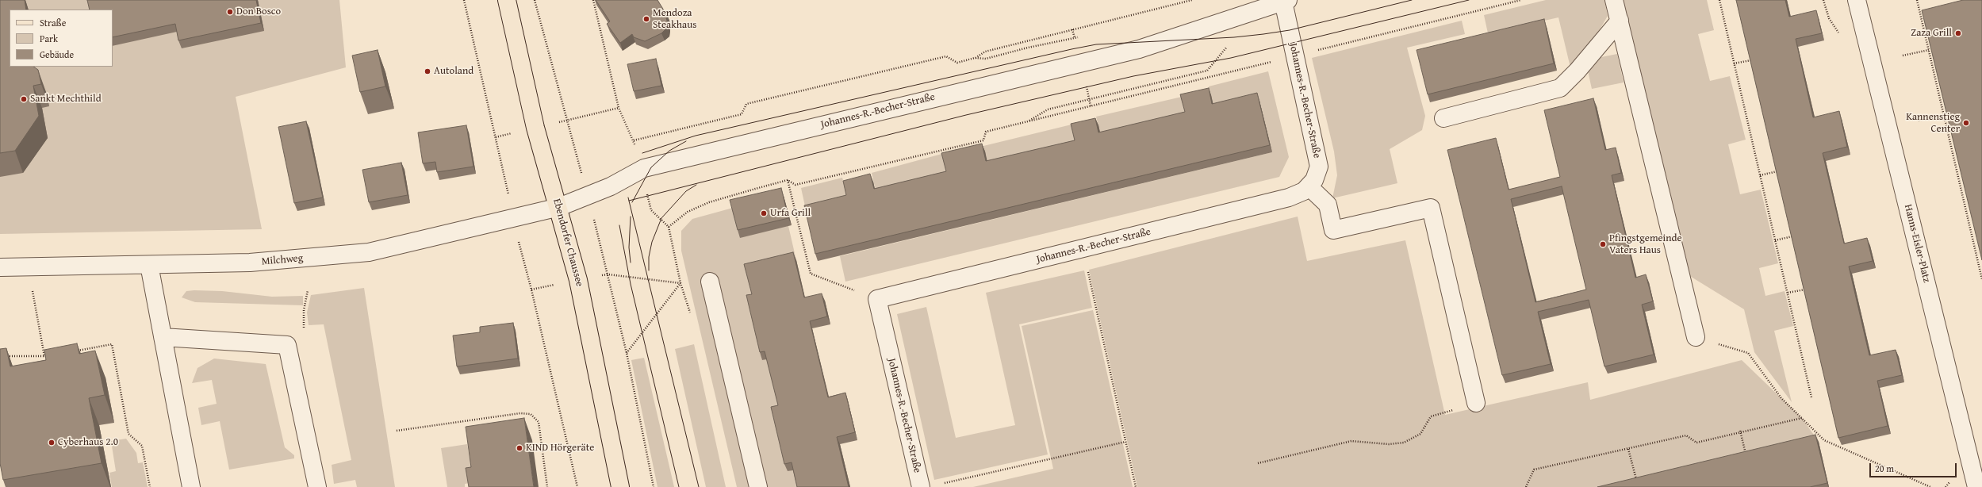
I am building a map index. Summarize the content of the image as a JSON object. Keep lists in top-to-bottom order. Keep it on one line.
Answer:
{"streets":{"main road":["Ebendorfer Chaussee"],"street":["Johannes-R.-Becher-Straße","Hanns-Eisler-Platz","Milchweg"]},"crossings":[["Johannes-R.-Becher-Straße","Ebendorfer Chaussee"],["Johannes-R.-Becher-Straße","Milchweg"],["Ebendorfer Chaussee","Milchweg"]],"places":["Don Bosco","Mendoza Steakhaus","Zaza Grill","Autoland","Sankt Mechthild","Kannenstieg Center","Urfa Grill","Pfingstgemeinde Vaters Haus","Cyberhaus 2.0","KIND Hörgeräte"],"legend":["Straße","Park","Gebäude"],"scale_bar":"20 m"}
